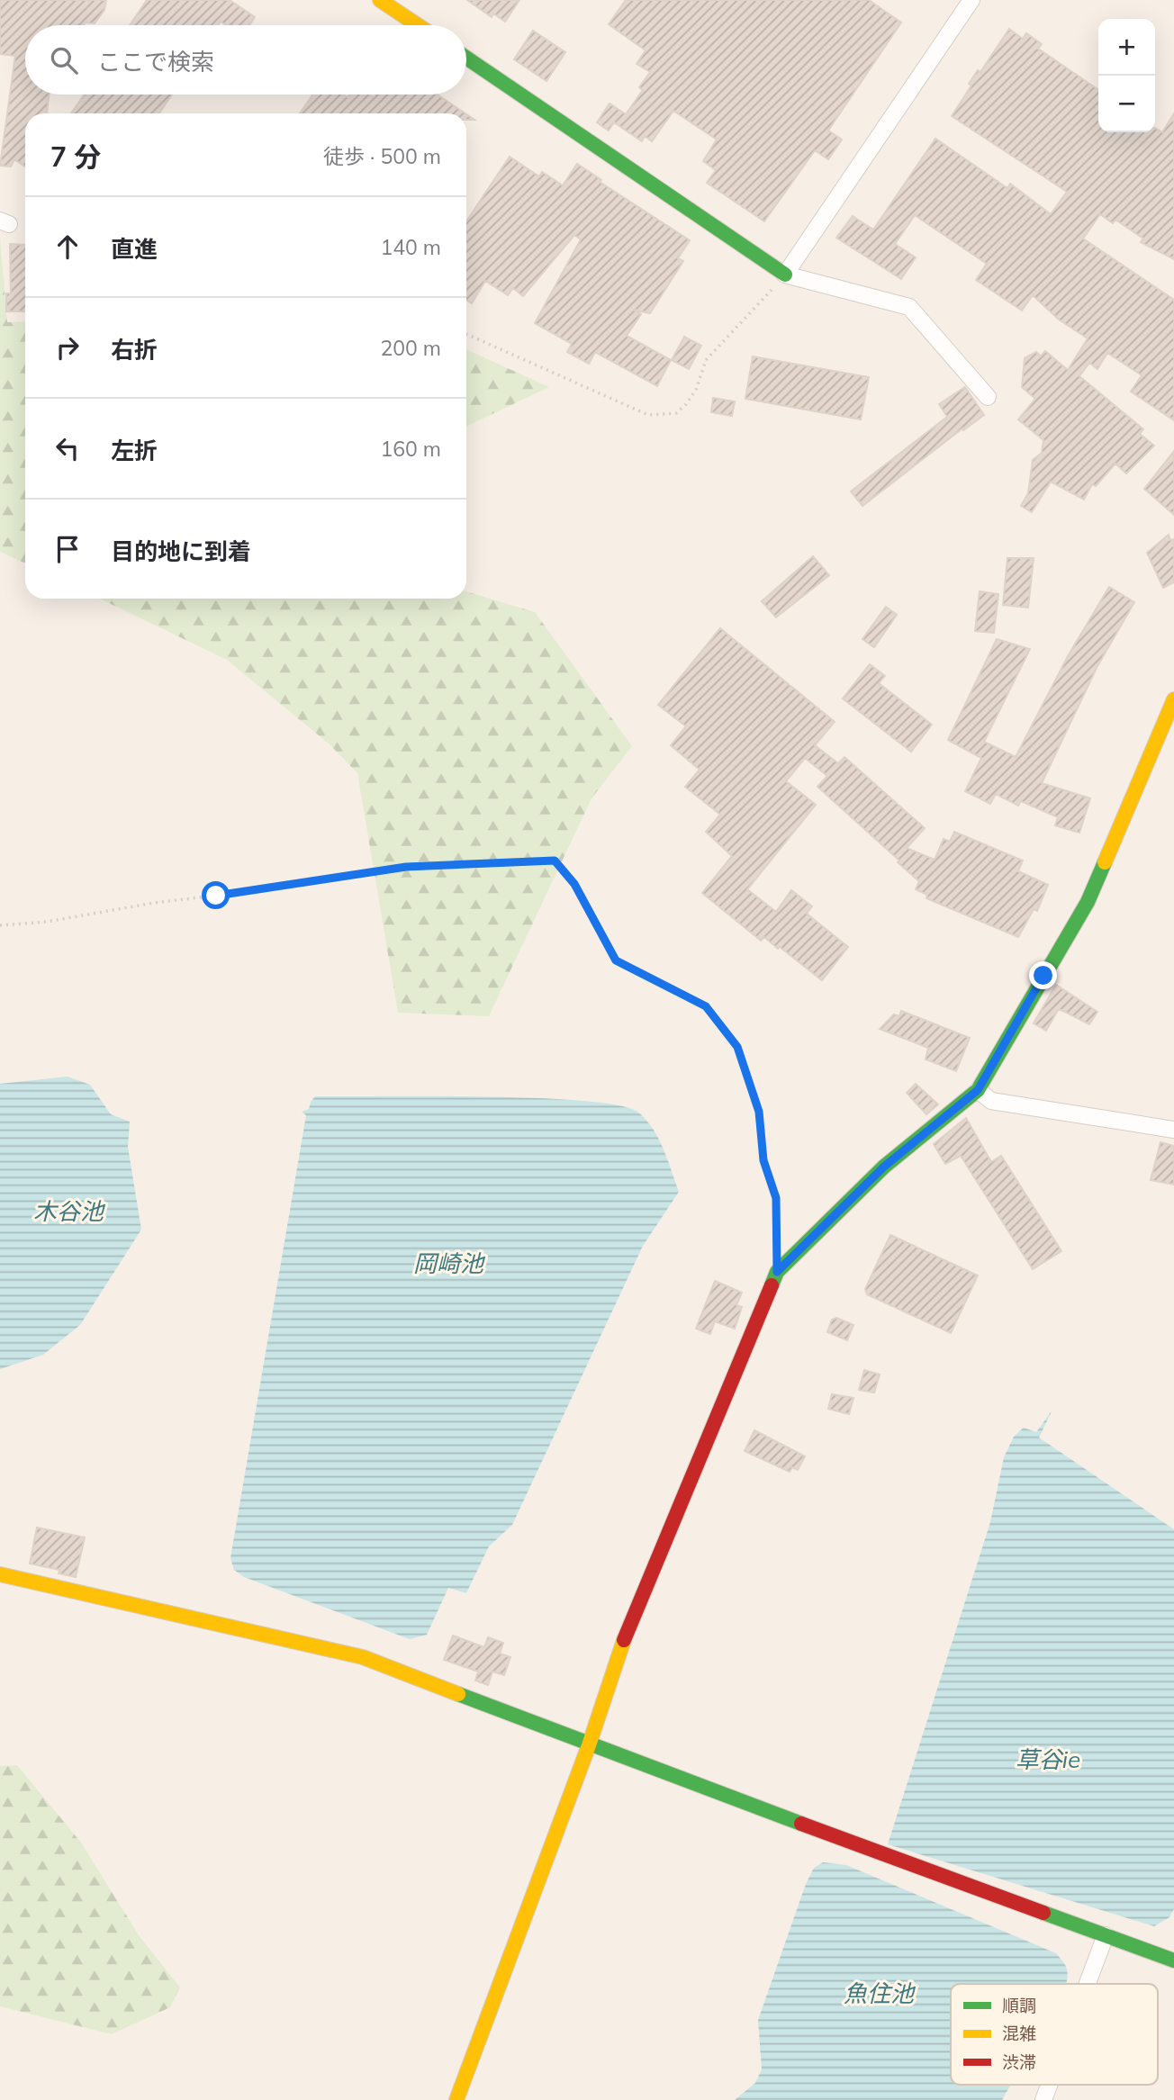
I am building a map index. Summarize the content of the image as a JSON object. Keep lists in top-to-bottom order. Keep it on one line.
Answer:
{"water":["木谷池","岡崎池","草谷ie","魚住池"],"legend":["順調","混雑","渋滞"],"page":{"map_buttons":["+","−"],"search":"ここで検索","heading":["7 分","徒歩 · 500 m"],"list":[["直進","140 m"],["右折","200 m"],["左折","160 m"],"目的地に到着"]}}
